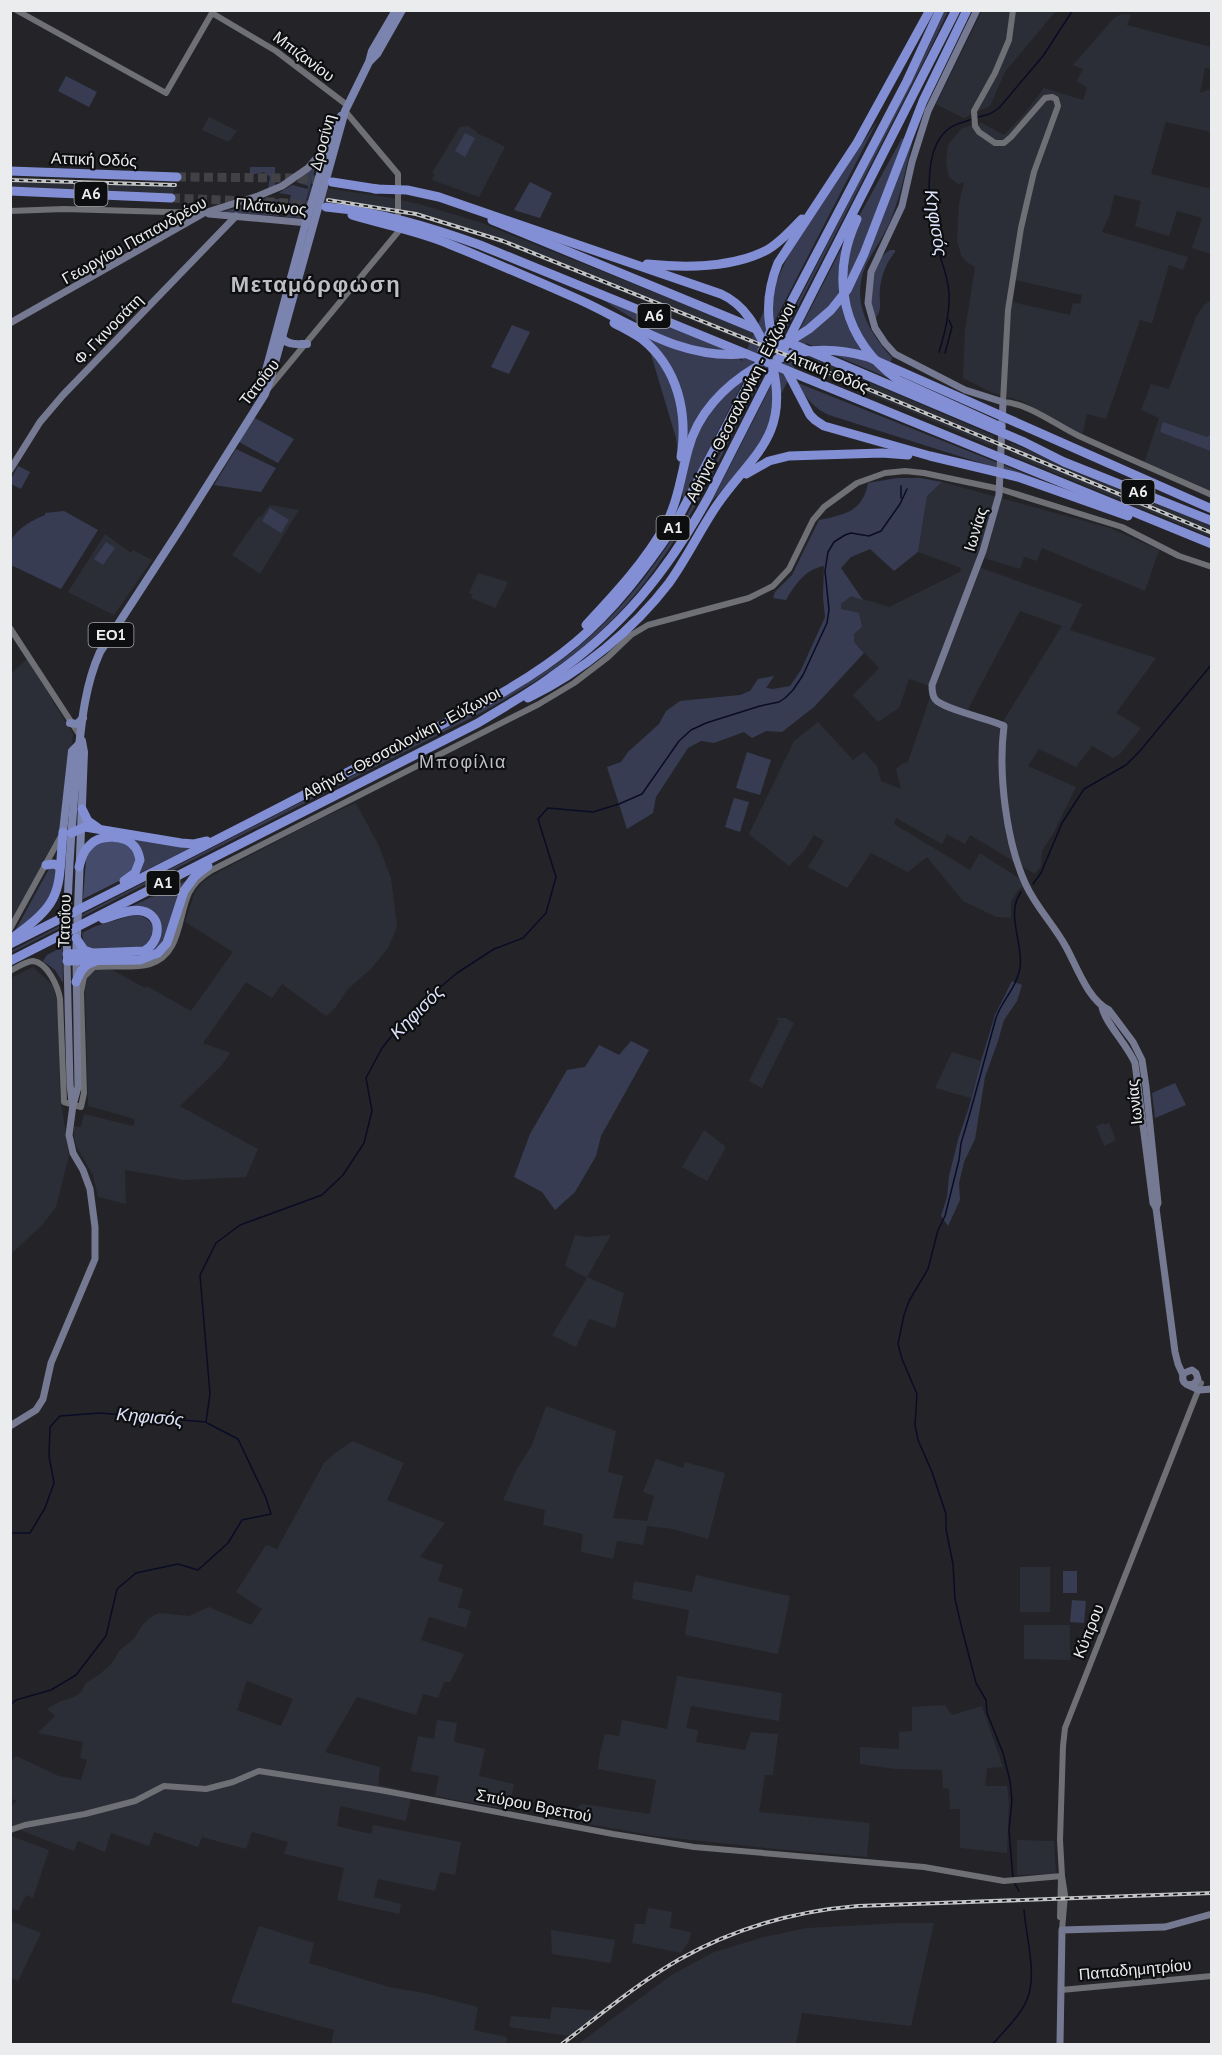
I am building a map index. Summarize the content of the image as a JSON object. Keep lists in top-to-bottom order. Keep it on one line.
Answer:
{"streets":{"highway":["Αττική Οδός","Α6","Αθήνα - Θεσσαλονίκη - Εύζωνοι","Α1"],"main road":["Δροσίνη","Πλάτωνος","Γεωργίου Παπανδρέου","Φ. Γκινοσάτη","Τατοΐου","Ιωνίας","ΕΟ1"],"street":["Μπιζανίου","Κύπρου","Σπύρου Βρεττού","Παπαδημητρίου"]},"crossings":[["Μπιζανίου","Δροσίνη"],["Μπιζανίου","Τατοΐου"],["Μπιζανίου","ΕΟ1"],["Δροσίνη","Πλάτωνος"],["Δροσίνη","Γεωργίου Παπανδρέου"],["Δροσίνη","Τατοΐου"],["Δροσίνη","ΕΟ1"],["Πλάτωνος","Γεωργίου Παπανδρέου"],["Πλάτωνος","Φ. Γκινοσάτη"],["Τατοΐου","ΕΟ1"],["Ιωνίας","Κύπρου"],["Κύπρου","Σπύρου Βρεττού"]],"districts":["Μεταμόρφωση","Μποφίλια"],"water":["Κηφισός"]}
